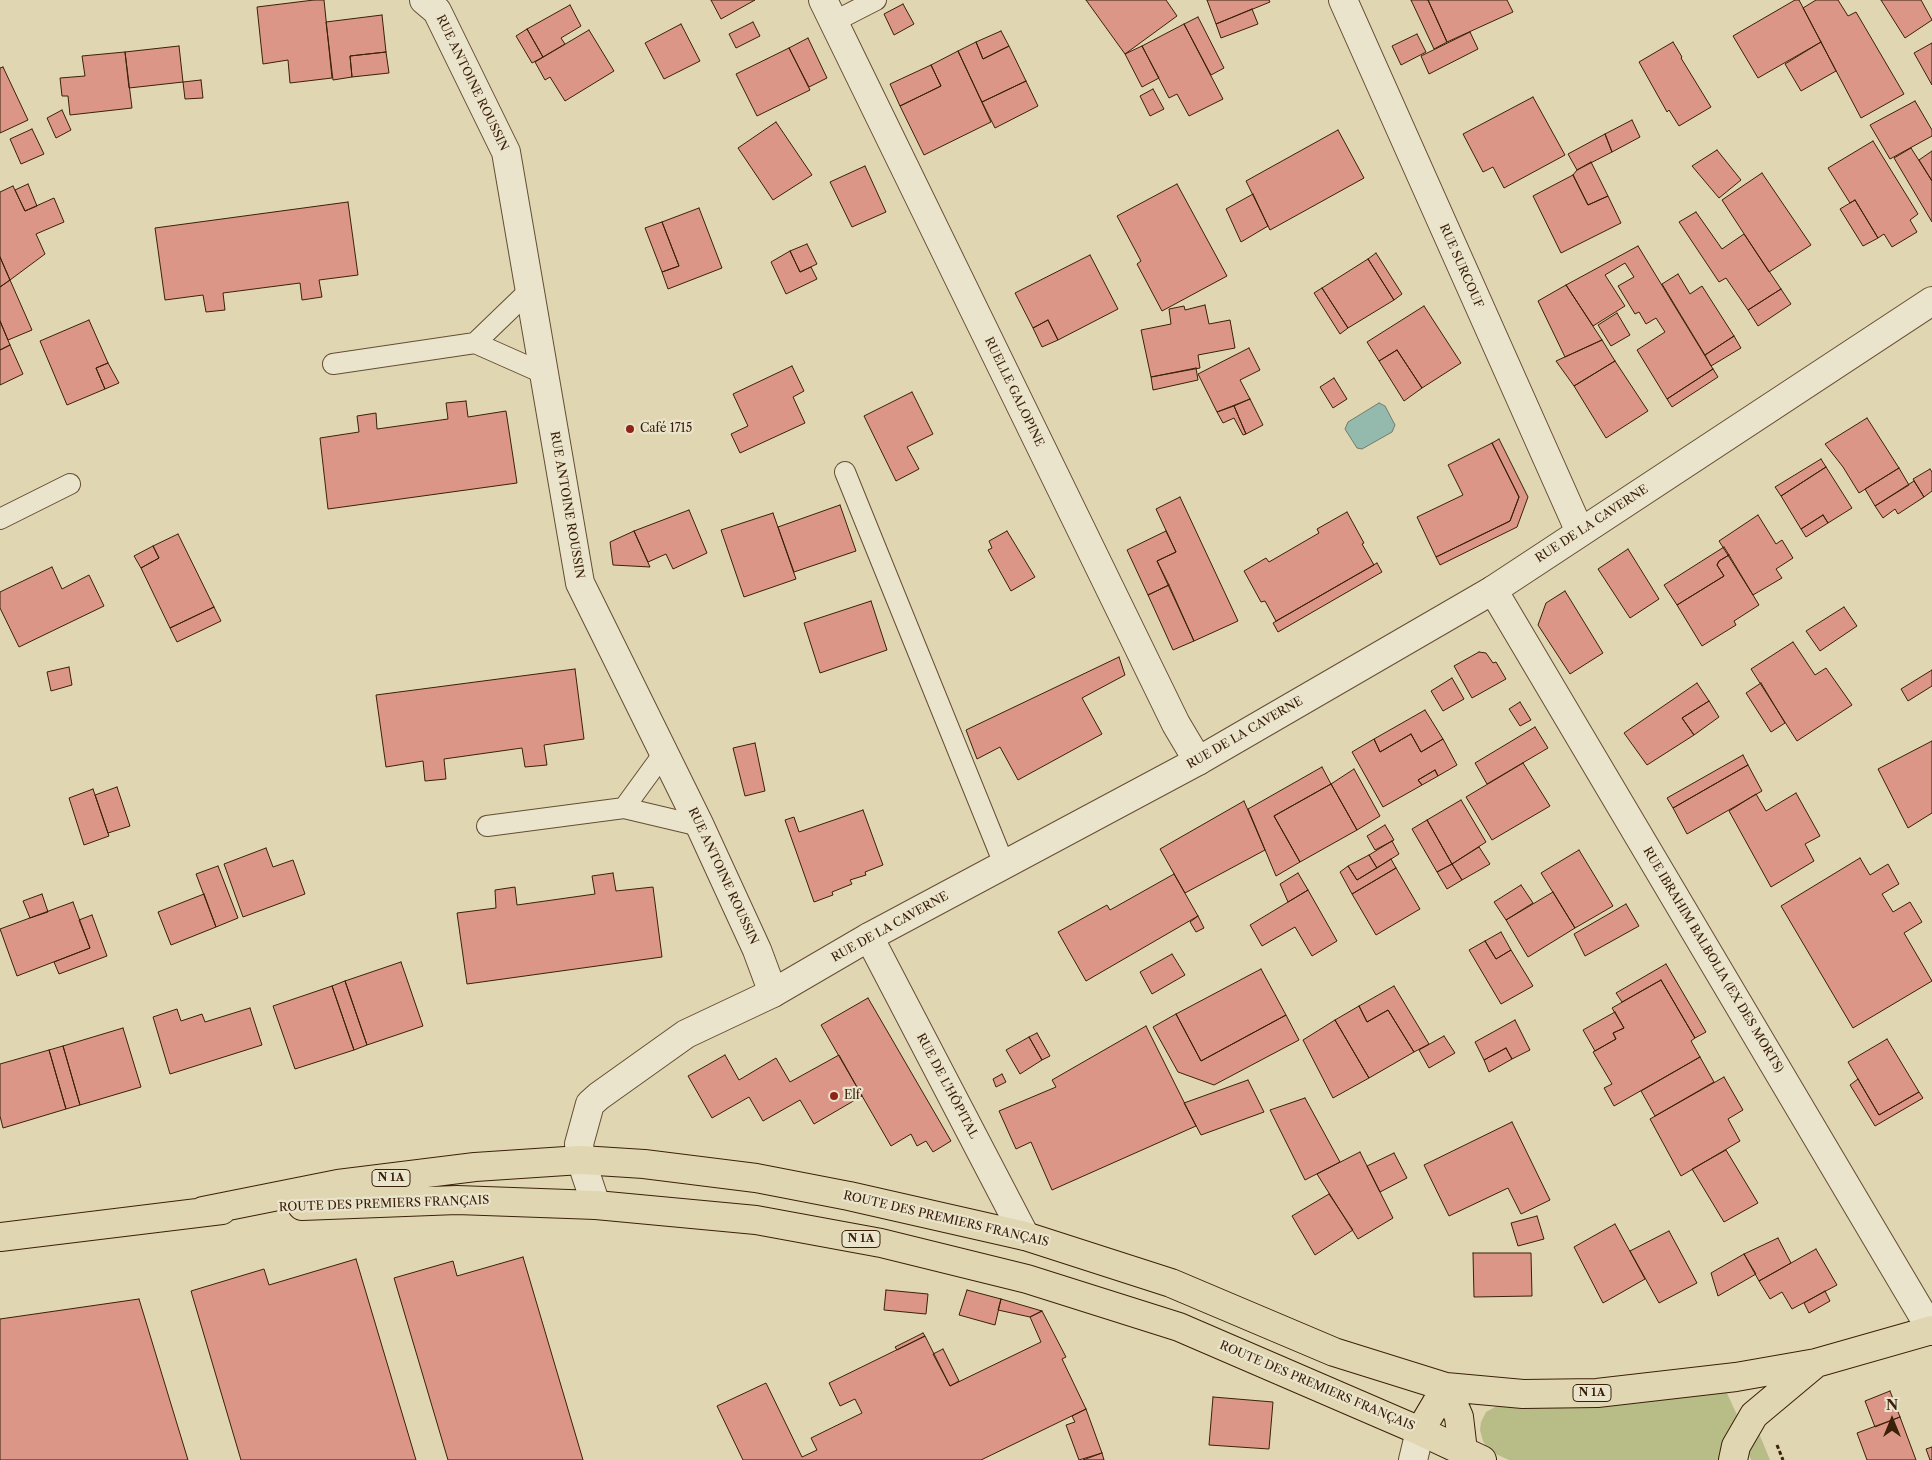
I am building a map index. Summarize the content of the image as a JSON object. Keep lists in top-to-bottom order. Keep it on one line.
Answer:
{"streets":{"main road":["N 1A","ROUTE DES PREMIERS FRANÇAIS"],"street":["RUE ANTOINE ROUSSIN","RUE SURCOUF","RUELLE GALOPINE","RUE DE LA CAVERNE","RUE IBRAHIM BALBOLIA (EX DES MORTS)","RUE DE L'HÔPITAL"]},"crossings":[["RUE ANTOINE ROUSSIN","RUE DE LA CAVERNE"],["RUE SURCOUF","RUE DE LA CAVERNE"],["RUELLE GALOPINE","RUE DE LA CAVERNE"],["RUE DE LA CAVERNE","RUE IBRAHIM BALBOLIA (EX DES MORTS)"],["RUE DE LA CAVERNE","RUE DE L'HÔPITAL"],["RUE DE LA CAVERNE","ROUTE DES PREMIERS FRANÇAIS"],["RUE IBRAHIM BALBOLIA (EX DES MORTS)","N 1A"],["RUE DE L'HÔPITAL","ROUTE DES PREMIERS FRANÇAIS"],["N 1A","ROUTE DES PREMIERS FRANÇAIS"]],"places":["Café 1715","Elf"],"north":"top"}
